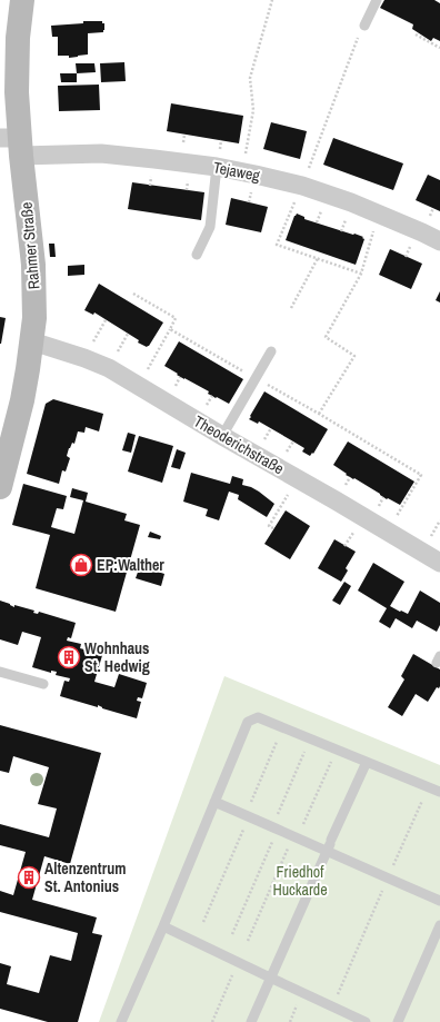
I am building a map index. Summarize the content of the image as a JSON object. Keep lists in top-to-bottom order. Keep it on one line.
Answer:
{"streets":{"main road":["Rahmer Straße"],"street":["Tejaweg","Theoderichstraße"]},"crossings":[["Tejaweg","Rahmer Straße"],["Rahmer Straße","Theoderichstraße"]],"parks":["Friedhof Huckarde"],"places":{"shop":["EP:Walther"],"building":["Wohnhaus St. Hedwig","Altenzentrum St. Antonius"]}}
